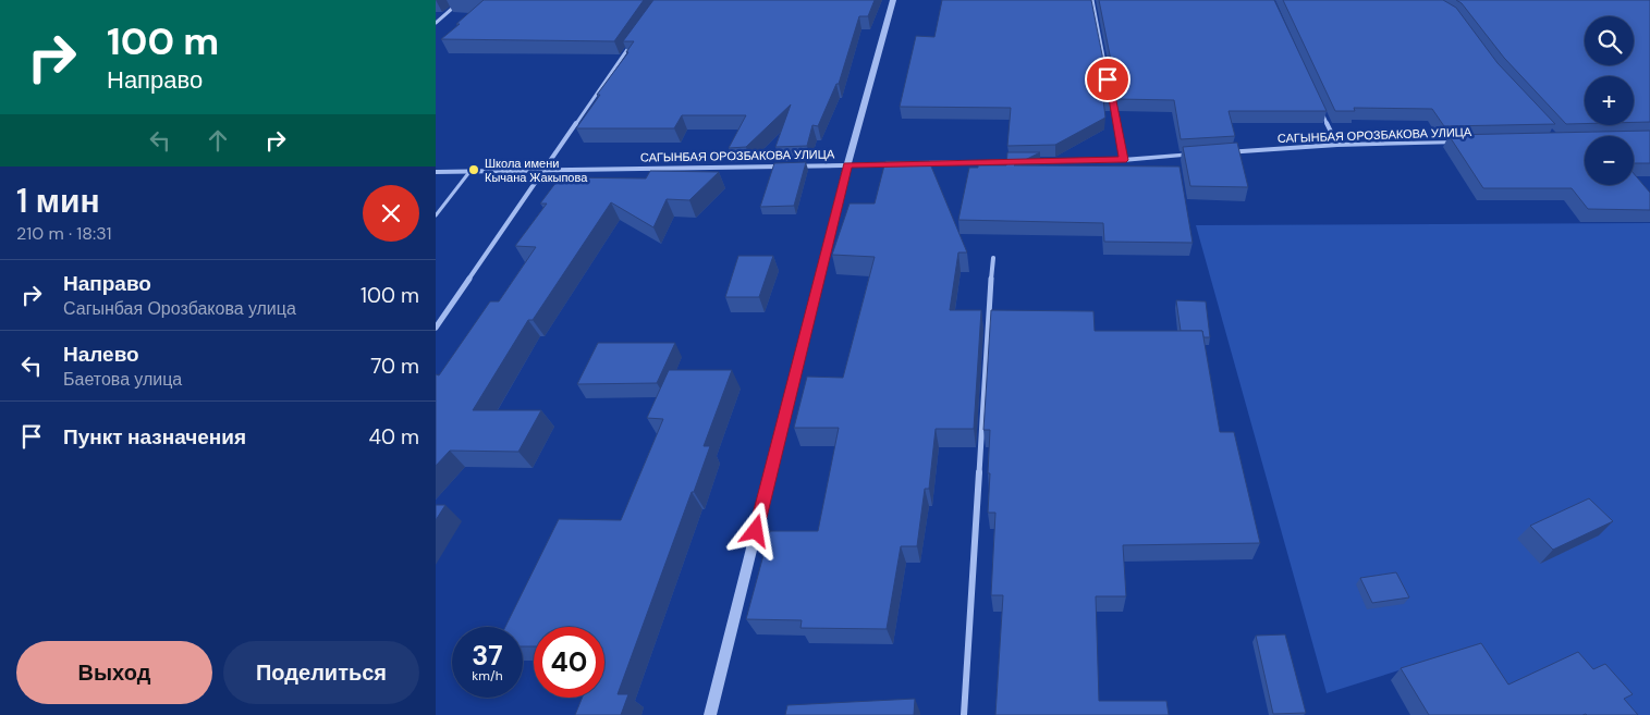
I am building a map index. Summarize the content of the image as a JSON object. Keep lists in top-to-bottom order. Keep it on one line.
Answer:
{"streets":{"street":["САГЫНБАЯ ОРОЗБАКОВА УЛИЦА"]},"places":["Школа имени Кычана Жакыпова"],"page":{"turn":["100 m","Направо"],"map_buttons":["+","−"],"heading":["1 мин","210 m · 18:31"],"list":[{"name":"Направо","note":"Сагынбая Орозбакова улица","value":"100 m"},{"name":"Налево","note":"Баетова улица","value":"70 m"},{"name":"Пункт назначения","value":"40 m"}],"speed":"37 km/h","limit":"40","buttons":["Выход","Поделиться"]}}
